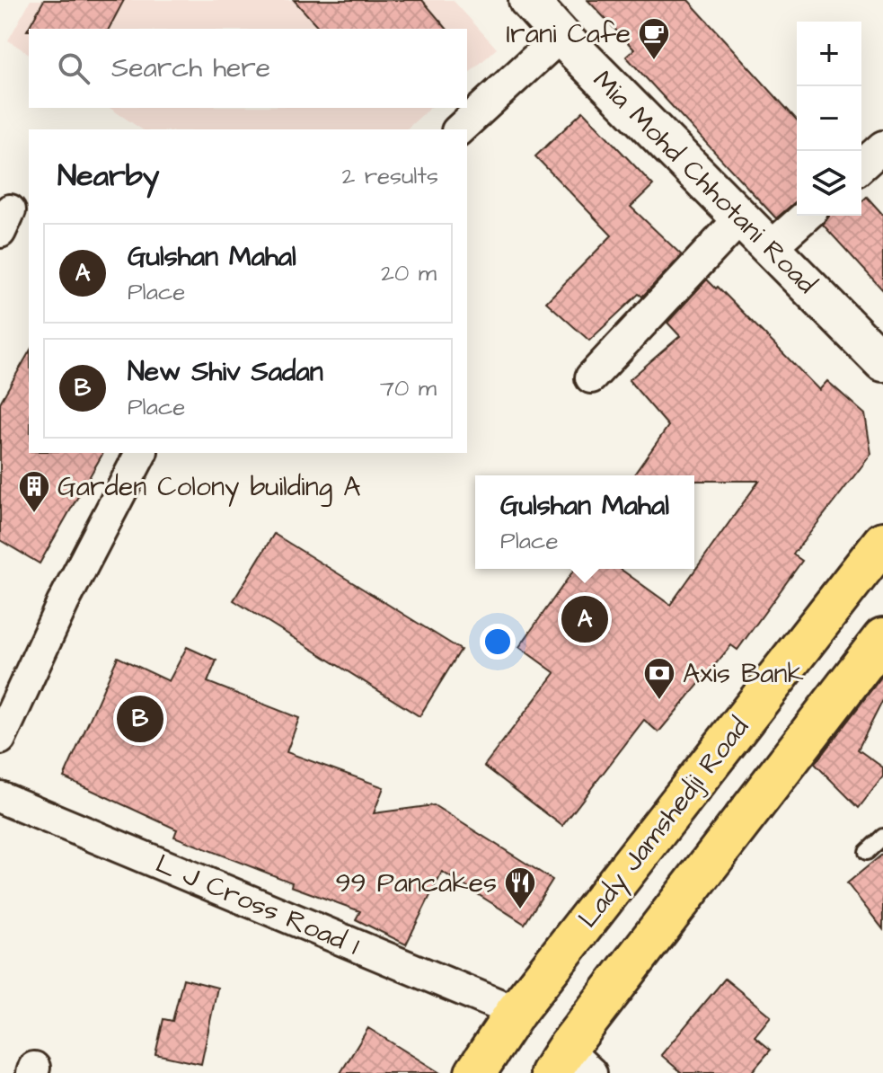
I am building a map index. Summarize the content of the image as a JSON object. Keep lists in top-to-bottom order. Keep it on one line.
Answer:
{"streets":{"main road":["Lady Jamshedji Road"],"street":["Mia Mohd Chhotani Road","L J Cross Road 1"]},"crossings":[["Lady Jamshedji Road","L J Cross Road 1"]],"places":{"cafe":["Irani Cafe"],"building":["Garden Colony building A"],"bank":["Axis Bank"],"restaurant":["99 Pancakes"]},"page":{"map_buttons":["+","−"],"search":"Search here","heading":["Nearby","2 results"],"list":[{"mark":"A","name":"Gulshan Mahal","note":"Place","value":"20 m"},{"mark":"B","name":"New Shiv Sadan","note":"Place","value":"70 m"}],"popup":["Gulshan Mahal","Place"],"pins":["A","B"]}}
